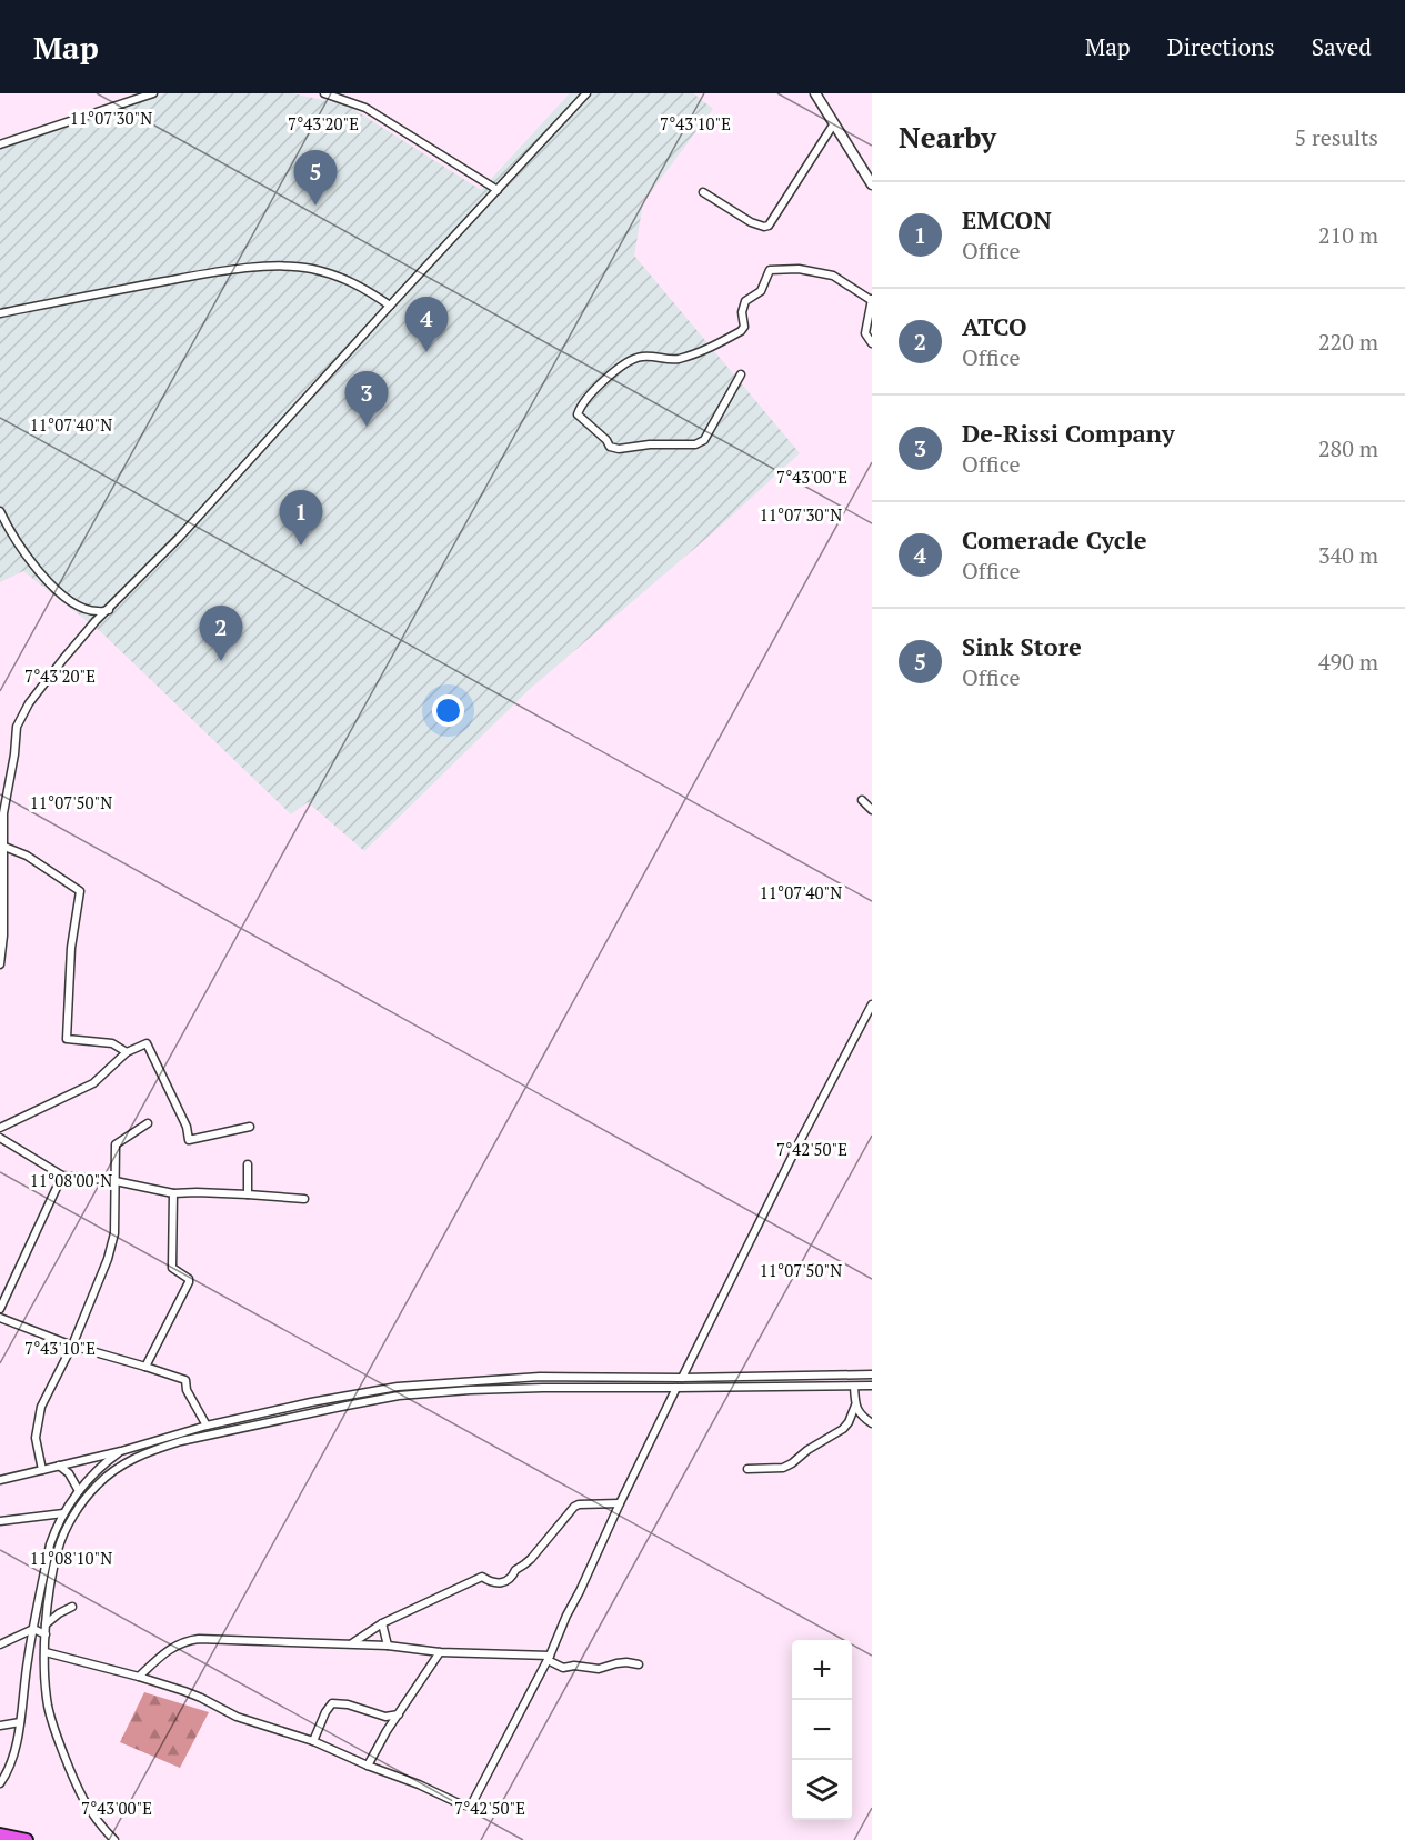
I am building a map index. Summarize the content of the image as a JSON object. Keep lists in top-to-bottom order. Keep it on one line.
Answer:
{"page":{"header":"Map","nav":["Map","Directions","Saved"],"heading":["Nearby","5 results"],"pins":["5","4","3","1","2"],"list":[{"mark":"1","name":"EMCON","note":"Office","value":"210 m"},{"mark":"2","name":"ATCO","note":"Office","value":"220 m"},{"mark":"3","name":"De-Rissi Company","note":"Office","value":"280 m"},{"mark":"4","name":"Comerade Cycle","note":"Office","value":"340 m"},{"mark":"5","name":"Sink Store","note":"Office","value":"490 m"}],"map_buttons":["+","−"]},"coordinates":["11°07'30\"N","7°43'20\"E","7°43'10\"E","11°07'40\"N","7°43'00\"E","11°07'50\"N","7°42'50\"E","11°08'00\"N","11°08'10\"N"]}
